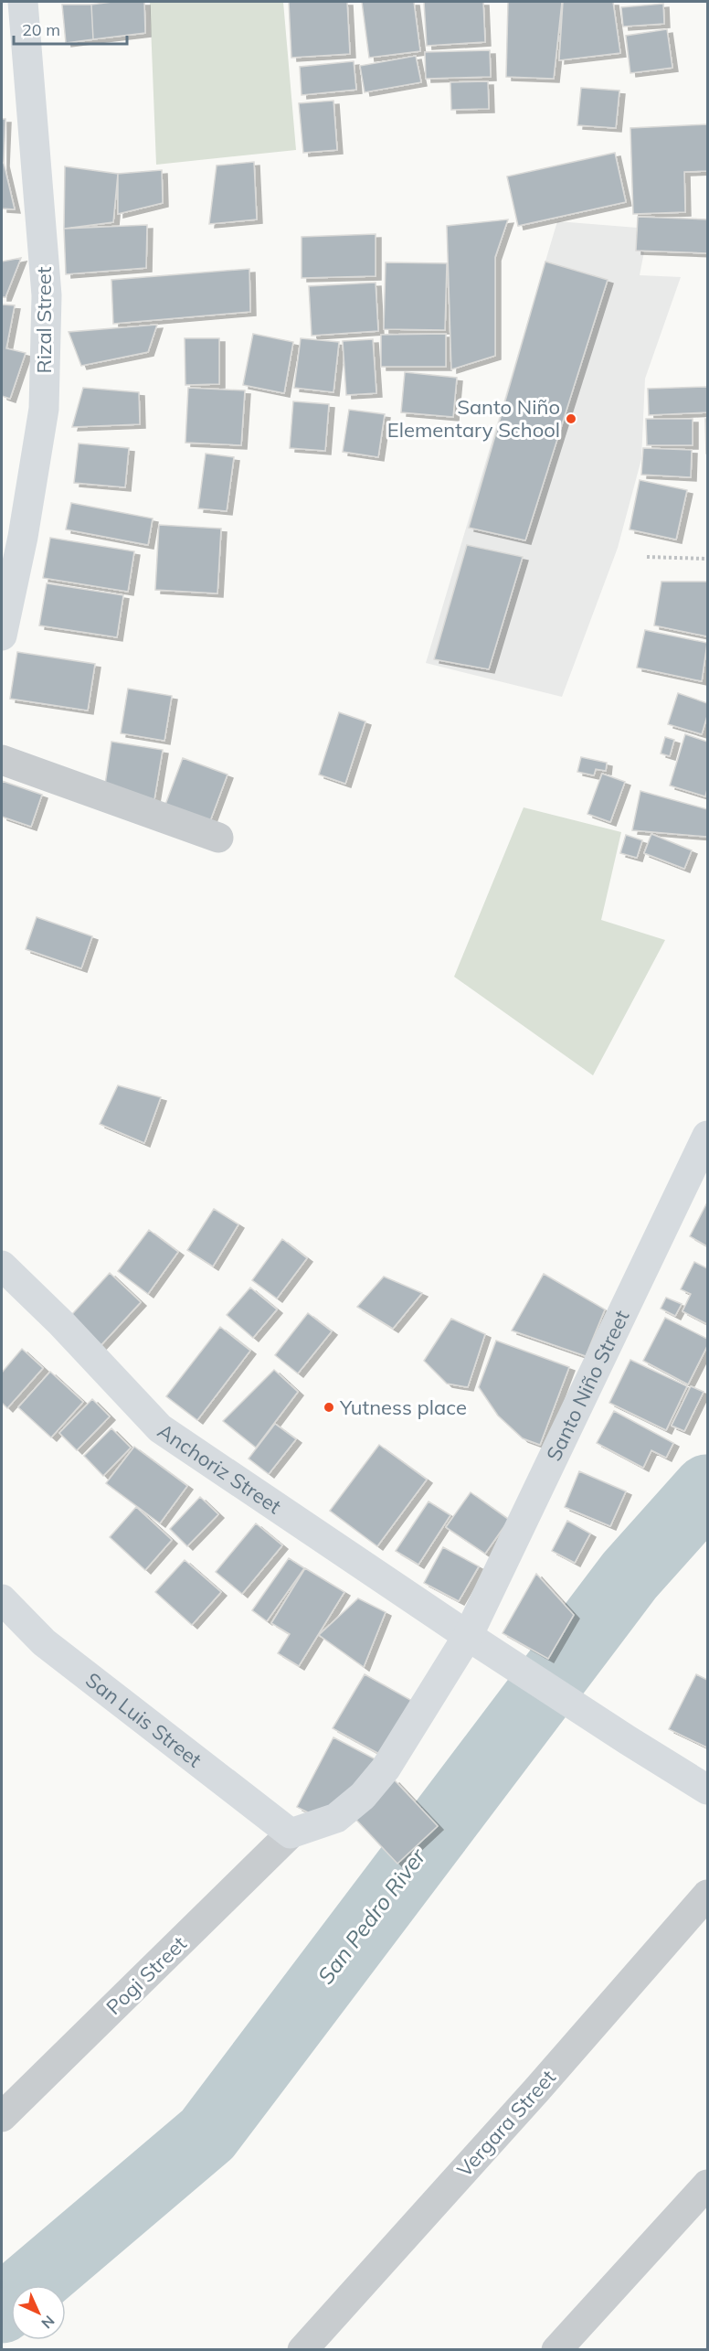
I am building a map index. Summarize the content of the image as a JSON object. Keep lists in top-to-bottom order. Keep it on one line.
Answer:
{"streets":{"street":["Rizal Street","Santo Niño Street","Anchoriz Street","San Luis Street","Pogi Street","Vergara Street"]},"crossings":[["Santo Niño Street","Anchoriz Street"],["Santo Niño Street","San Luis Street"],["Santo Niño Street","Pogi Street"],["San Luis Street","Pogi Street"]],"water":["San Pedro River"],"places":["Santo Niño Elementary School","Yutness place"],"scale_bar":"20 m","north":"bottom right"}
